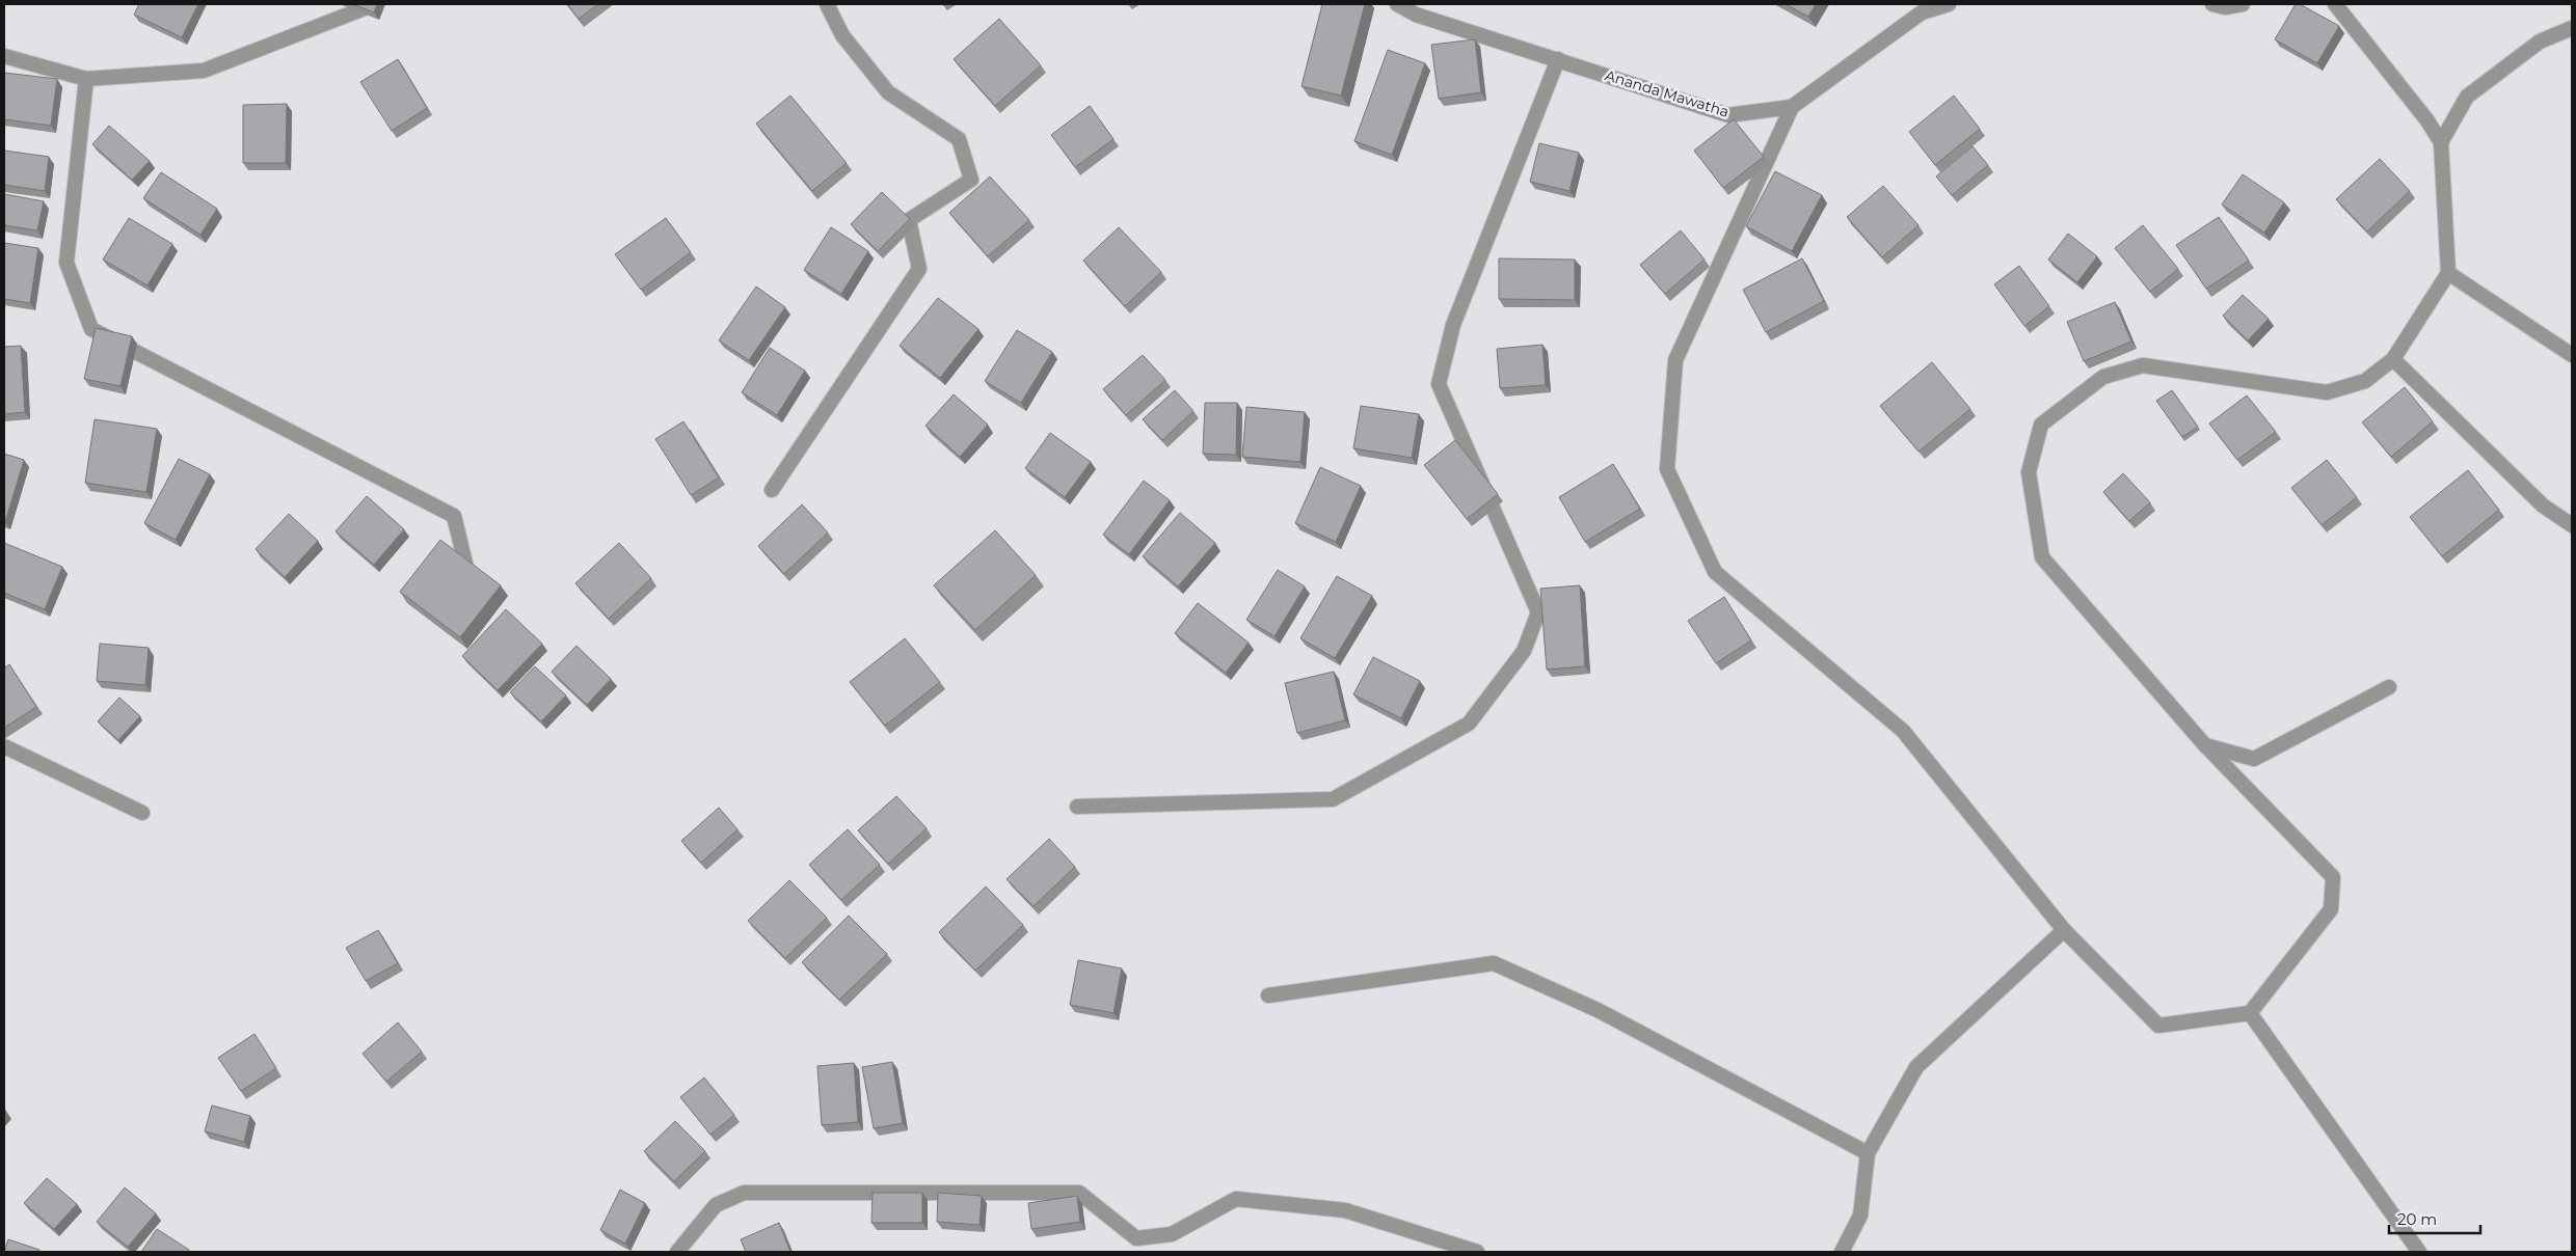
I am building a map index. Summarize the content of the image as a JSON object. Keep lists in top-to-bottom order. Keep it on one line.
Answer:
{"streets":{"street":["Ananda Mawatha"]},"scale_bar":"20 m"}
